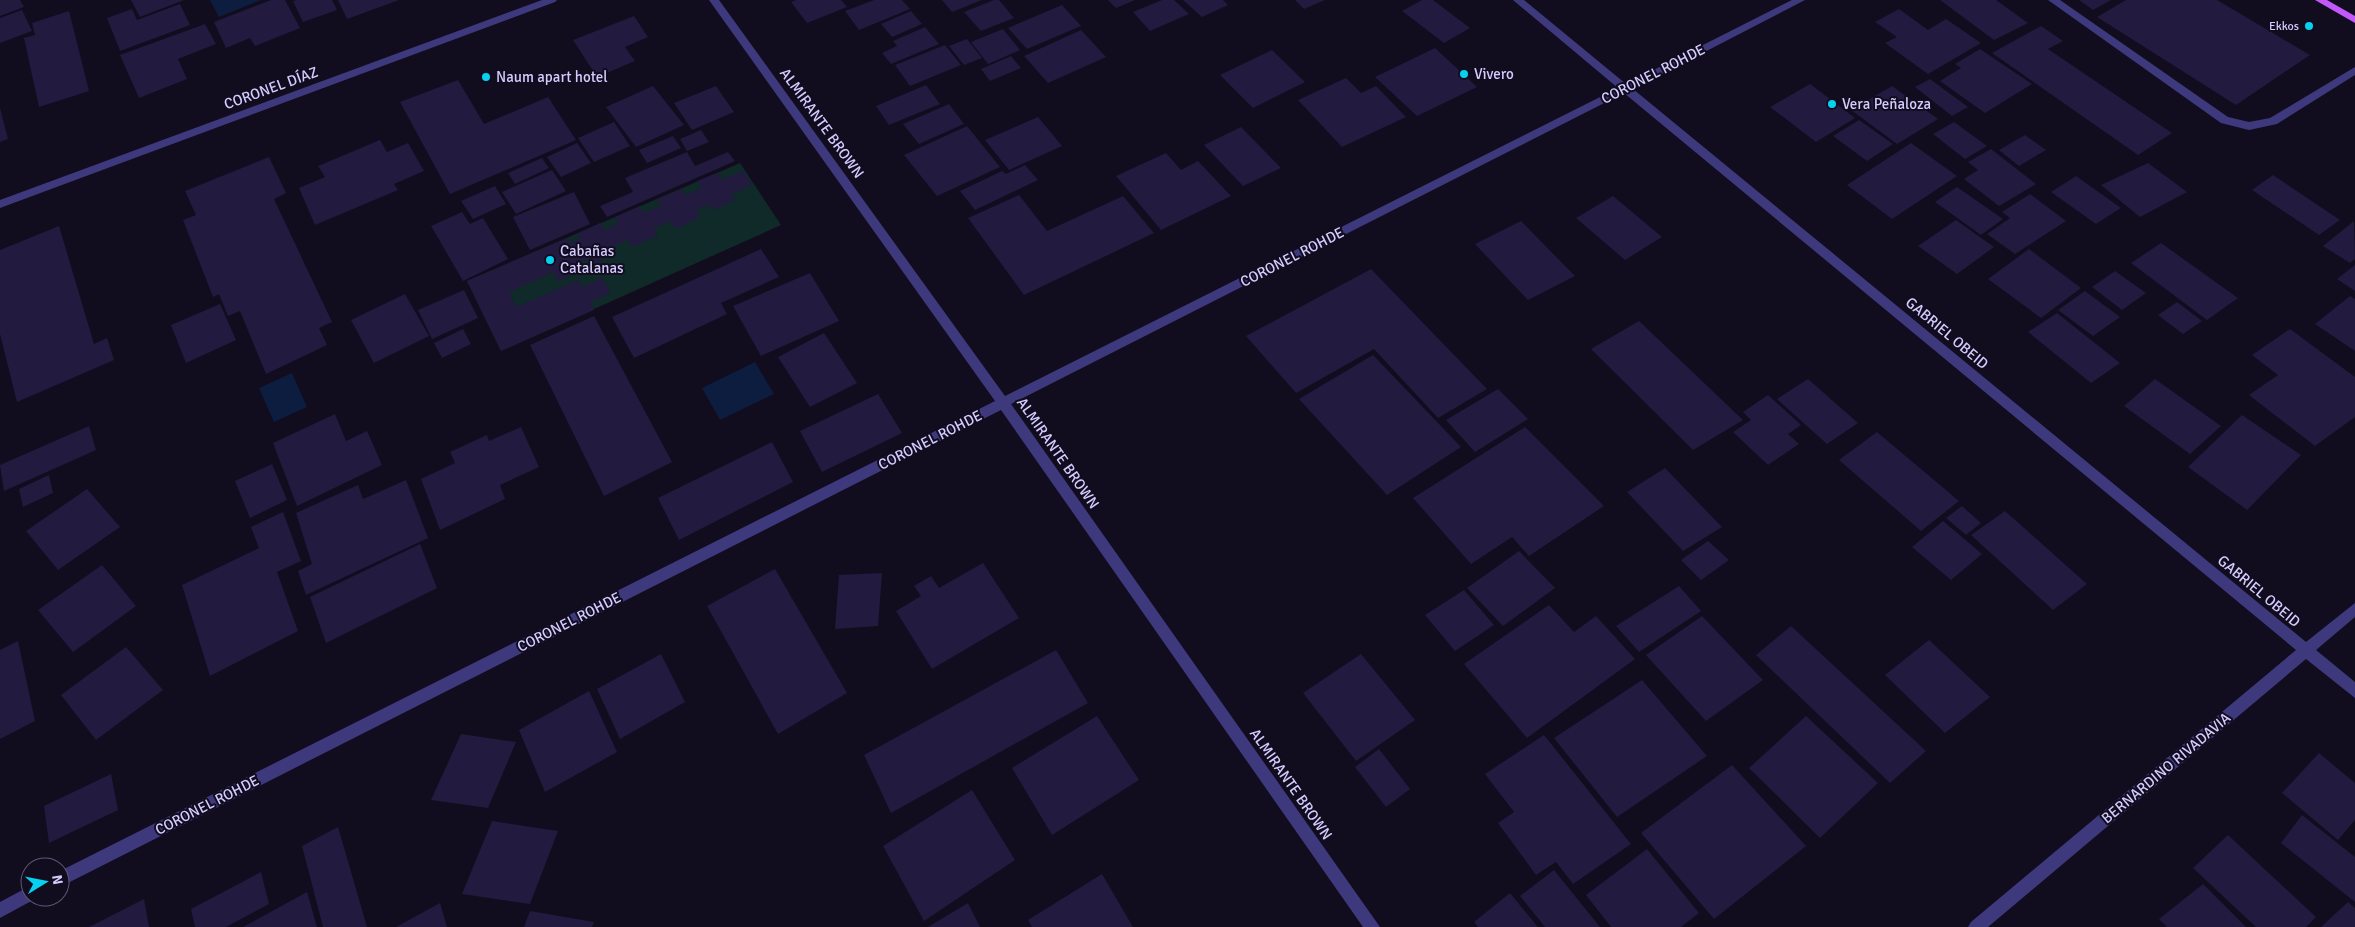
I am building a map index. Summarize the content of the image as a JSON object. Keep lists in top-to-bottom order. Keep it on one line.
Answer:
{"streets":{"street":["CORONEL ROHDE","CORONEL DÍAZ","ALMIRANTE BROWN","GABRIEL OBEID","BERNARDINO RIVADAVIA"]},"crossings":[["CORONEL ROHDE","ALMIRANTE BROWN"],["CORONEL ROHDE","GABRIEL OBEID"],["GABRIEL OBEID","BERNARDINO RIVADAVIA"]],"places":["Ekkos","Vivero","Naum apart hotel","Vera Peñaloza","Cabañas Catalanas"],"north":"right"}
